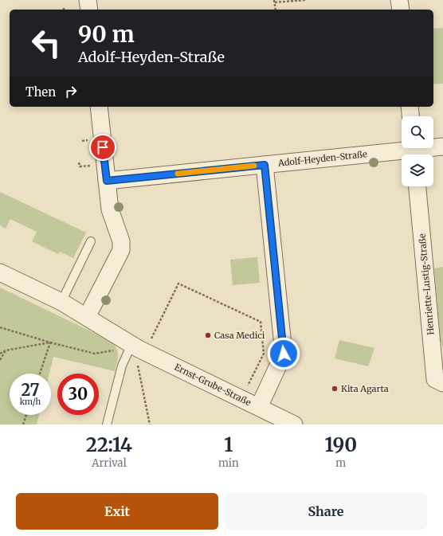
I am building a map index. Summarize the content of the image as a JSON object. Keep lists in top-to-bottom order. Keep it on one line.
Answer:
{"streets":{"street":["Adolf-Heyden-Straße","Henriette-Lustig-Straße","Ernst-Grube-Straße"]},"places":["Casa Medici","Kita Agarta"],"page":{"turn":["90 m","Adolf-Heyden-Straße"],"then":"Then","speed":"27 km/h","limit":"30","eta":["22:14","Arrival","1","min","190","m"],"buttons":["Exit","Share"]}}
